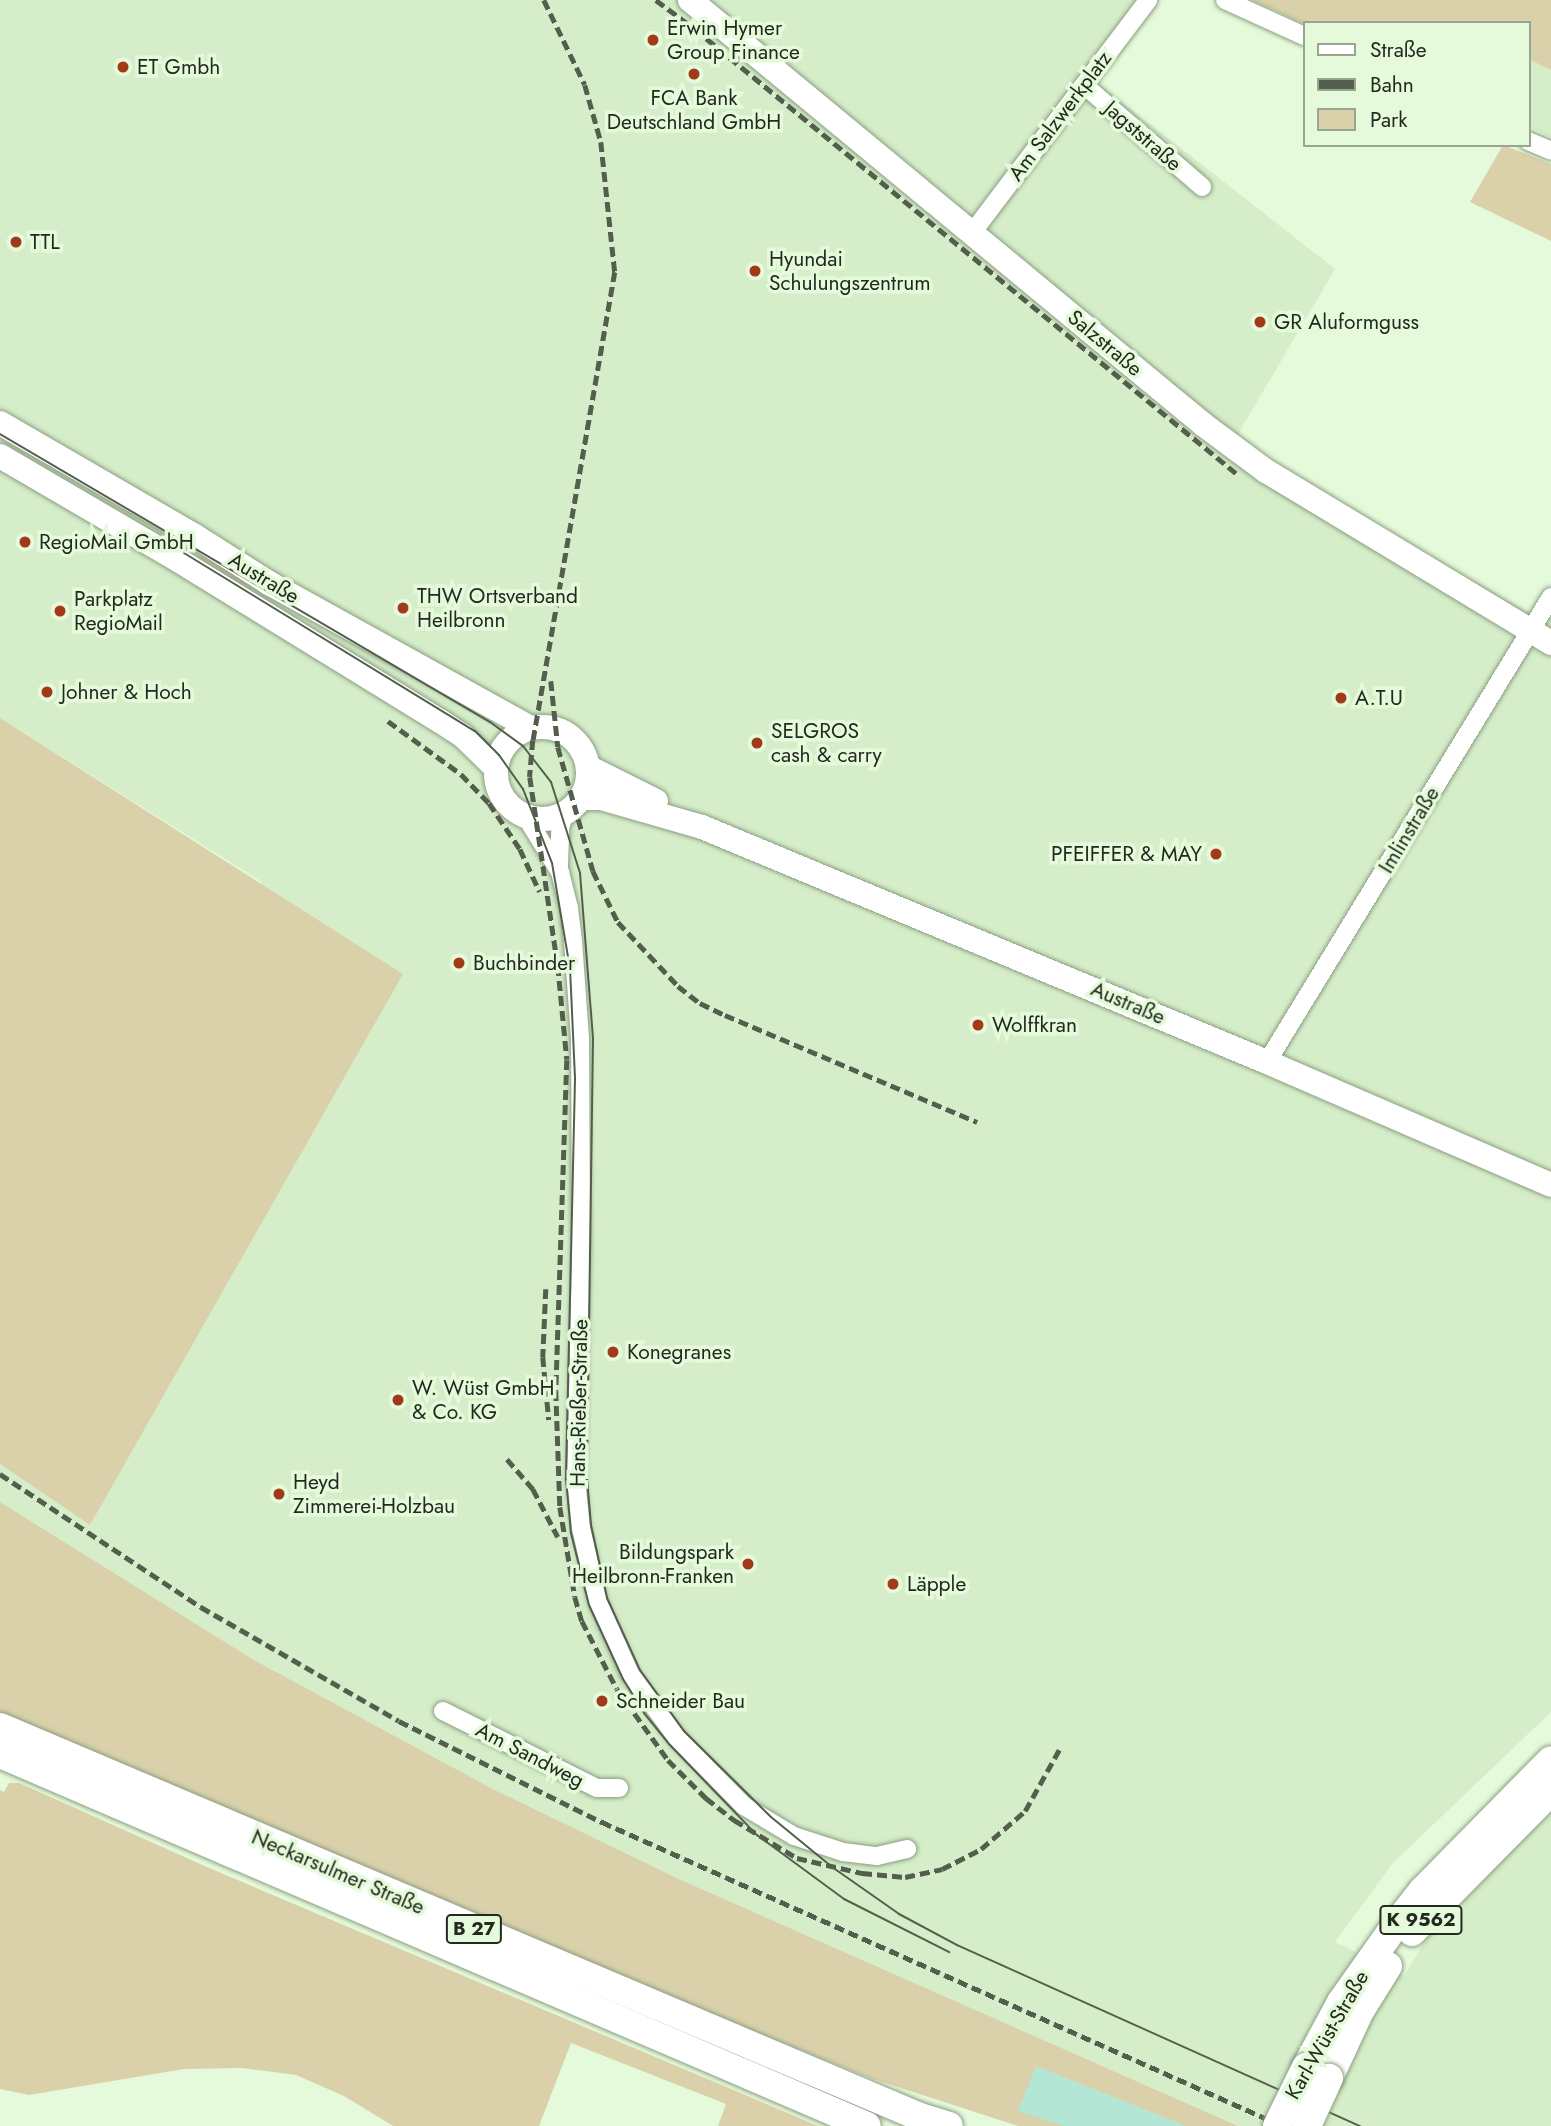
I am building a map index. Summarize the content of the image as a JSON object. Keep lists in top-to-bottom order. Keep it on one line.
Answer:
{"streets":{"main road":["Salzstraße","Austraße","Neckarsulmer Straße","K 9562","B 27","Karl-Wüst-Straße"],"street":["Am Salzwerkplatz","Jagststraße","Imlinstraße","Hans-Rießer-Straße","Am Sandweg"]},"crossings":[["Am Salzwerkplatz","Jagststraße"],["Am Salzwerkplatz","Salzstraße"],["Salzstraße","Imlinstraße"],["Austraße","Imlinstraße"],["Austraße","Hans-Rießer-Straße"]],"places":["Erwin Hymer Group Finance","ET Gmbh","FCA Bank Deutschland GmbH","TTL","Hyundai Schulungszentrum","GR Aluformguss","RegioMail GmbH","THW Ortsverband Heilbronn","Parkplatz RegioMail","Johner & Hoch","A.T.U","SELGROS cash & carry","PFEIFFER & MAY","Buchbinder","Wolffkran","Konegranes","W. Wüst GmbH & Co. KG","Heyd Zimmerei-Holzbau","Bildungspark Heilbronn-Franken","Läpple","Schneider Bau"],"legend":["Straße","Bahn","Park"]}
